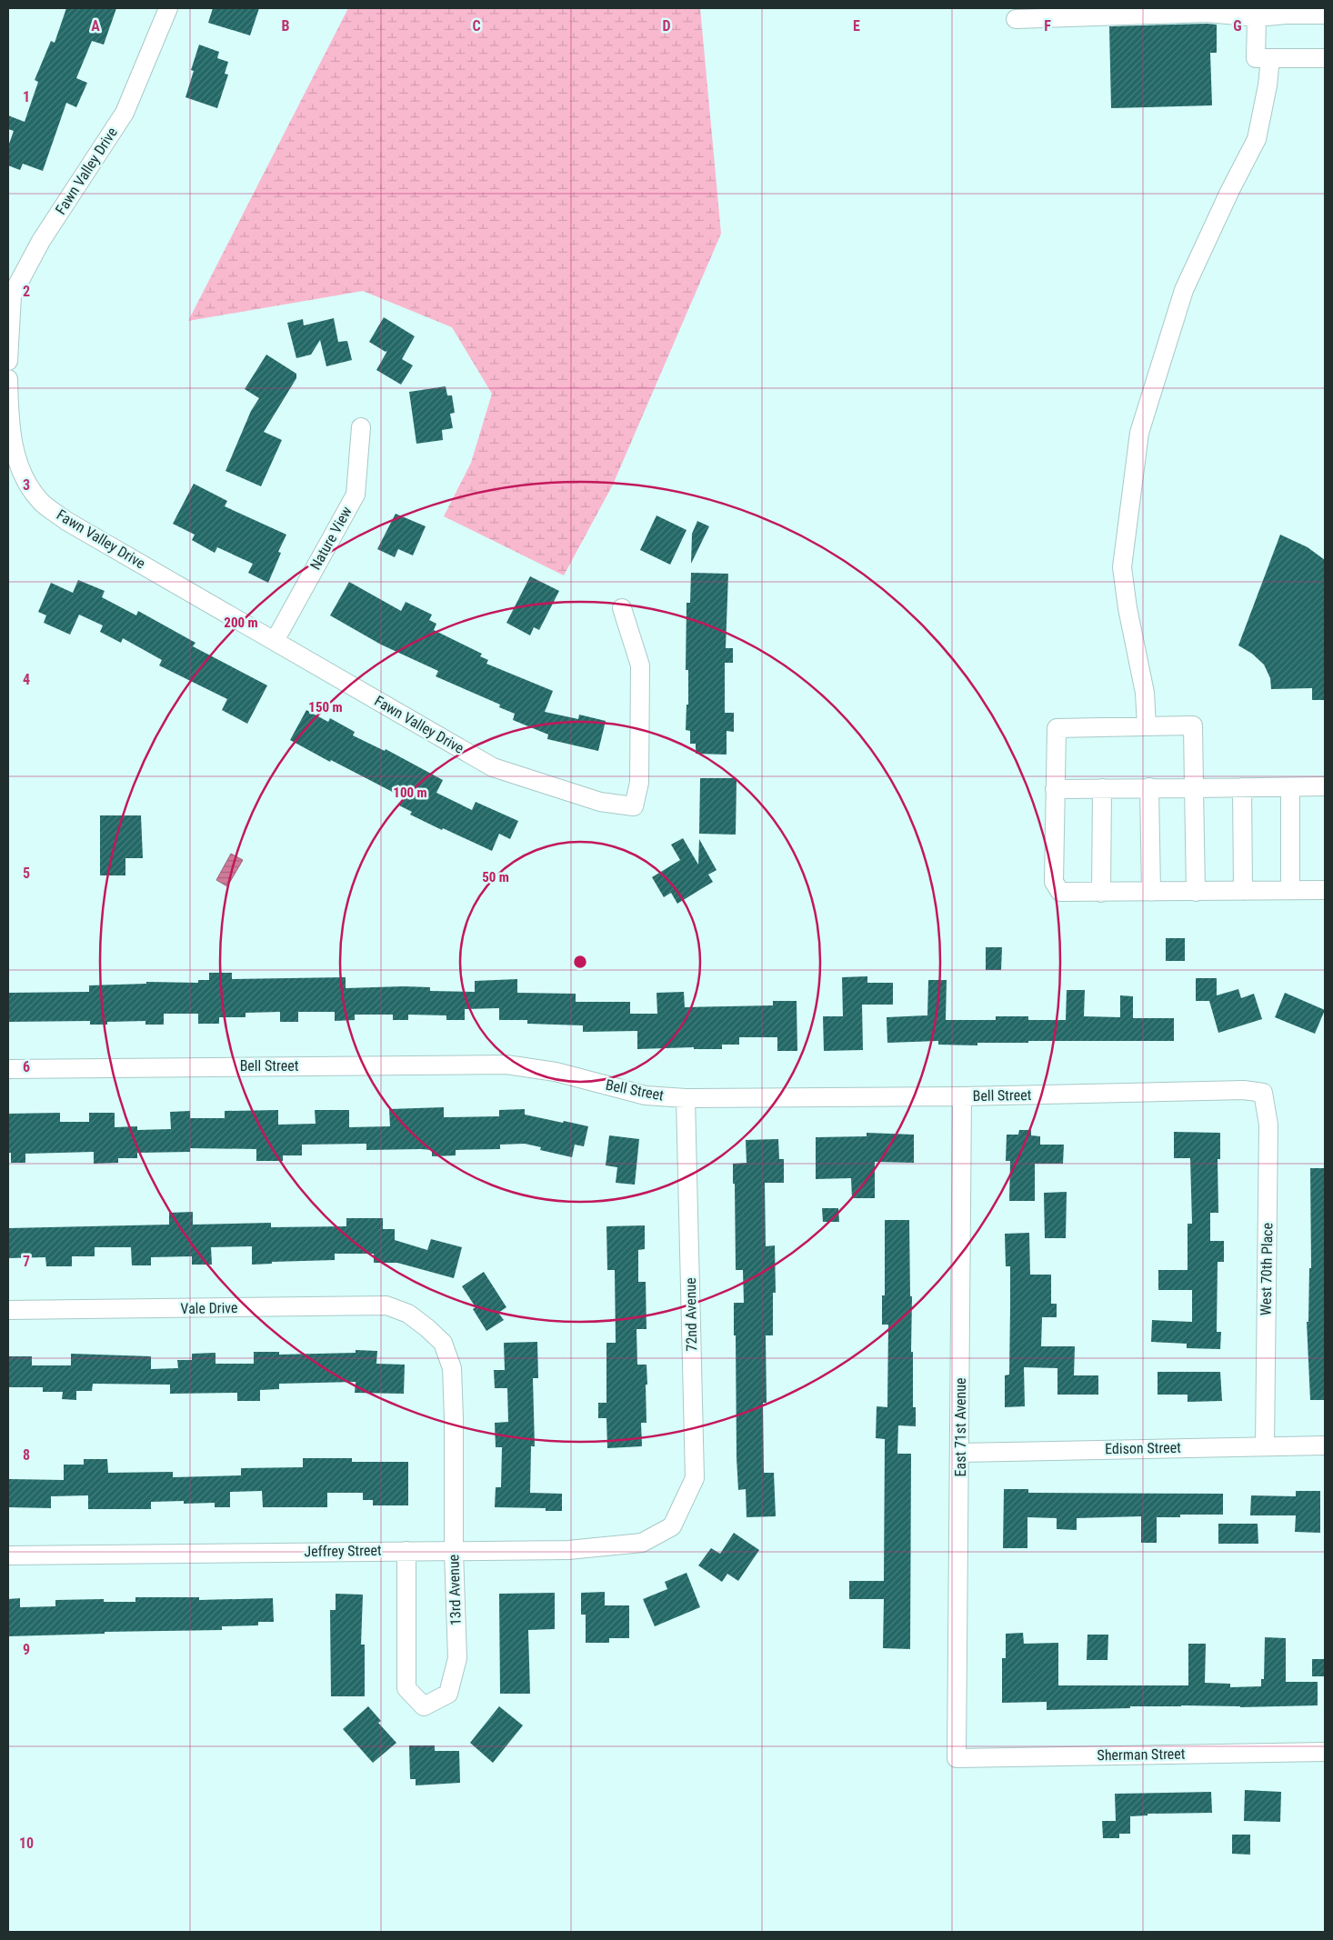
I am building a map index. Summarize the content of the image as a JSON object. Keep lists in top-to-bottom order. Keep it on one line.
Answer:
{"streets":{"street":["Fawn Valley Drive","Nature View","Bell Street","West 70th Place","Vale Drive","72nd Avenue","East 71st Avenue","Edison Street","Jeffrey Street","13rd Avenue","Sherman Street"]},"crossings":[["Fawn Valley Drive","Nature View"],["Bell Street","West 70th Place"],["Bell Street","72nd Avenue"],["Bell Street","East 71st Avenue"],["West 70th Place","Edison Street"],["Vale Drive","13rd Avenue"],["72nd Avenue","Jeffrey Street"],["East 71st Avenue","Edison Street"],["East 71st Avenue","Sherman Street"],["Jeffrey Street","13rd Avenue"]],"grid":{"columns":["A","B","C","D","E","F","G"],"rows":["1","2","3","4","5","6","7","8","9","10"]},"rings":["200 m","150 m","100 m","50 m"]}
